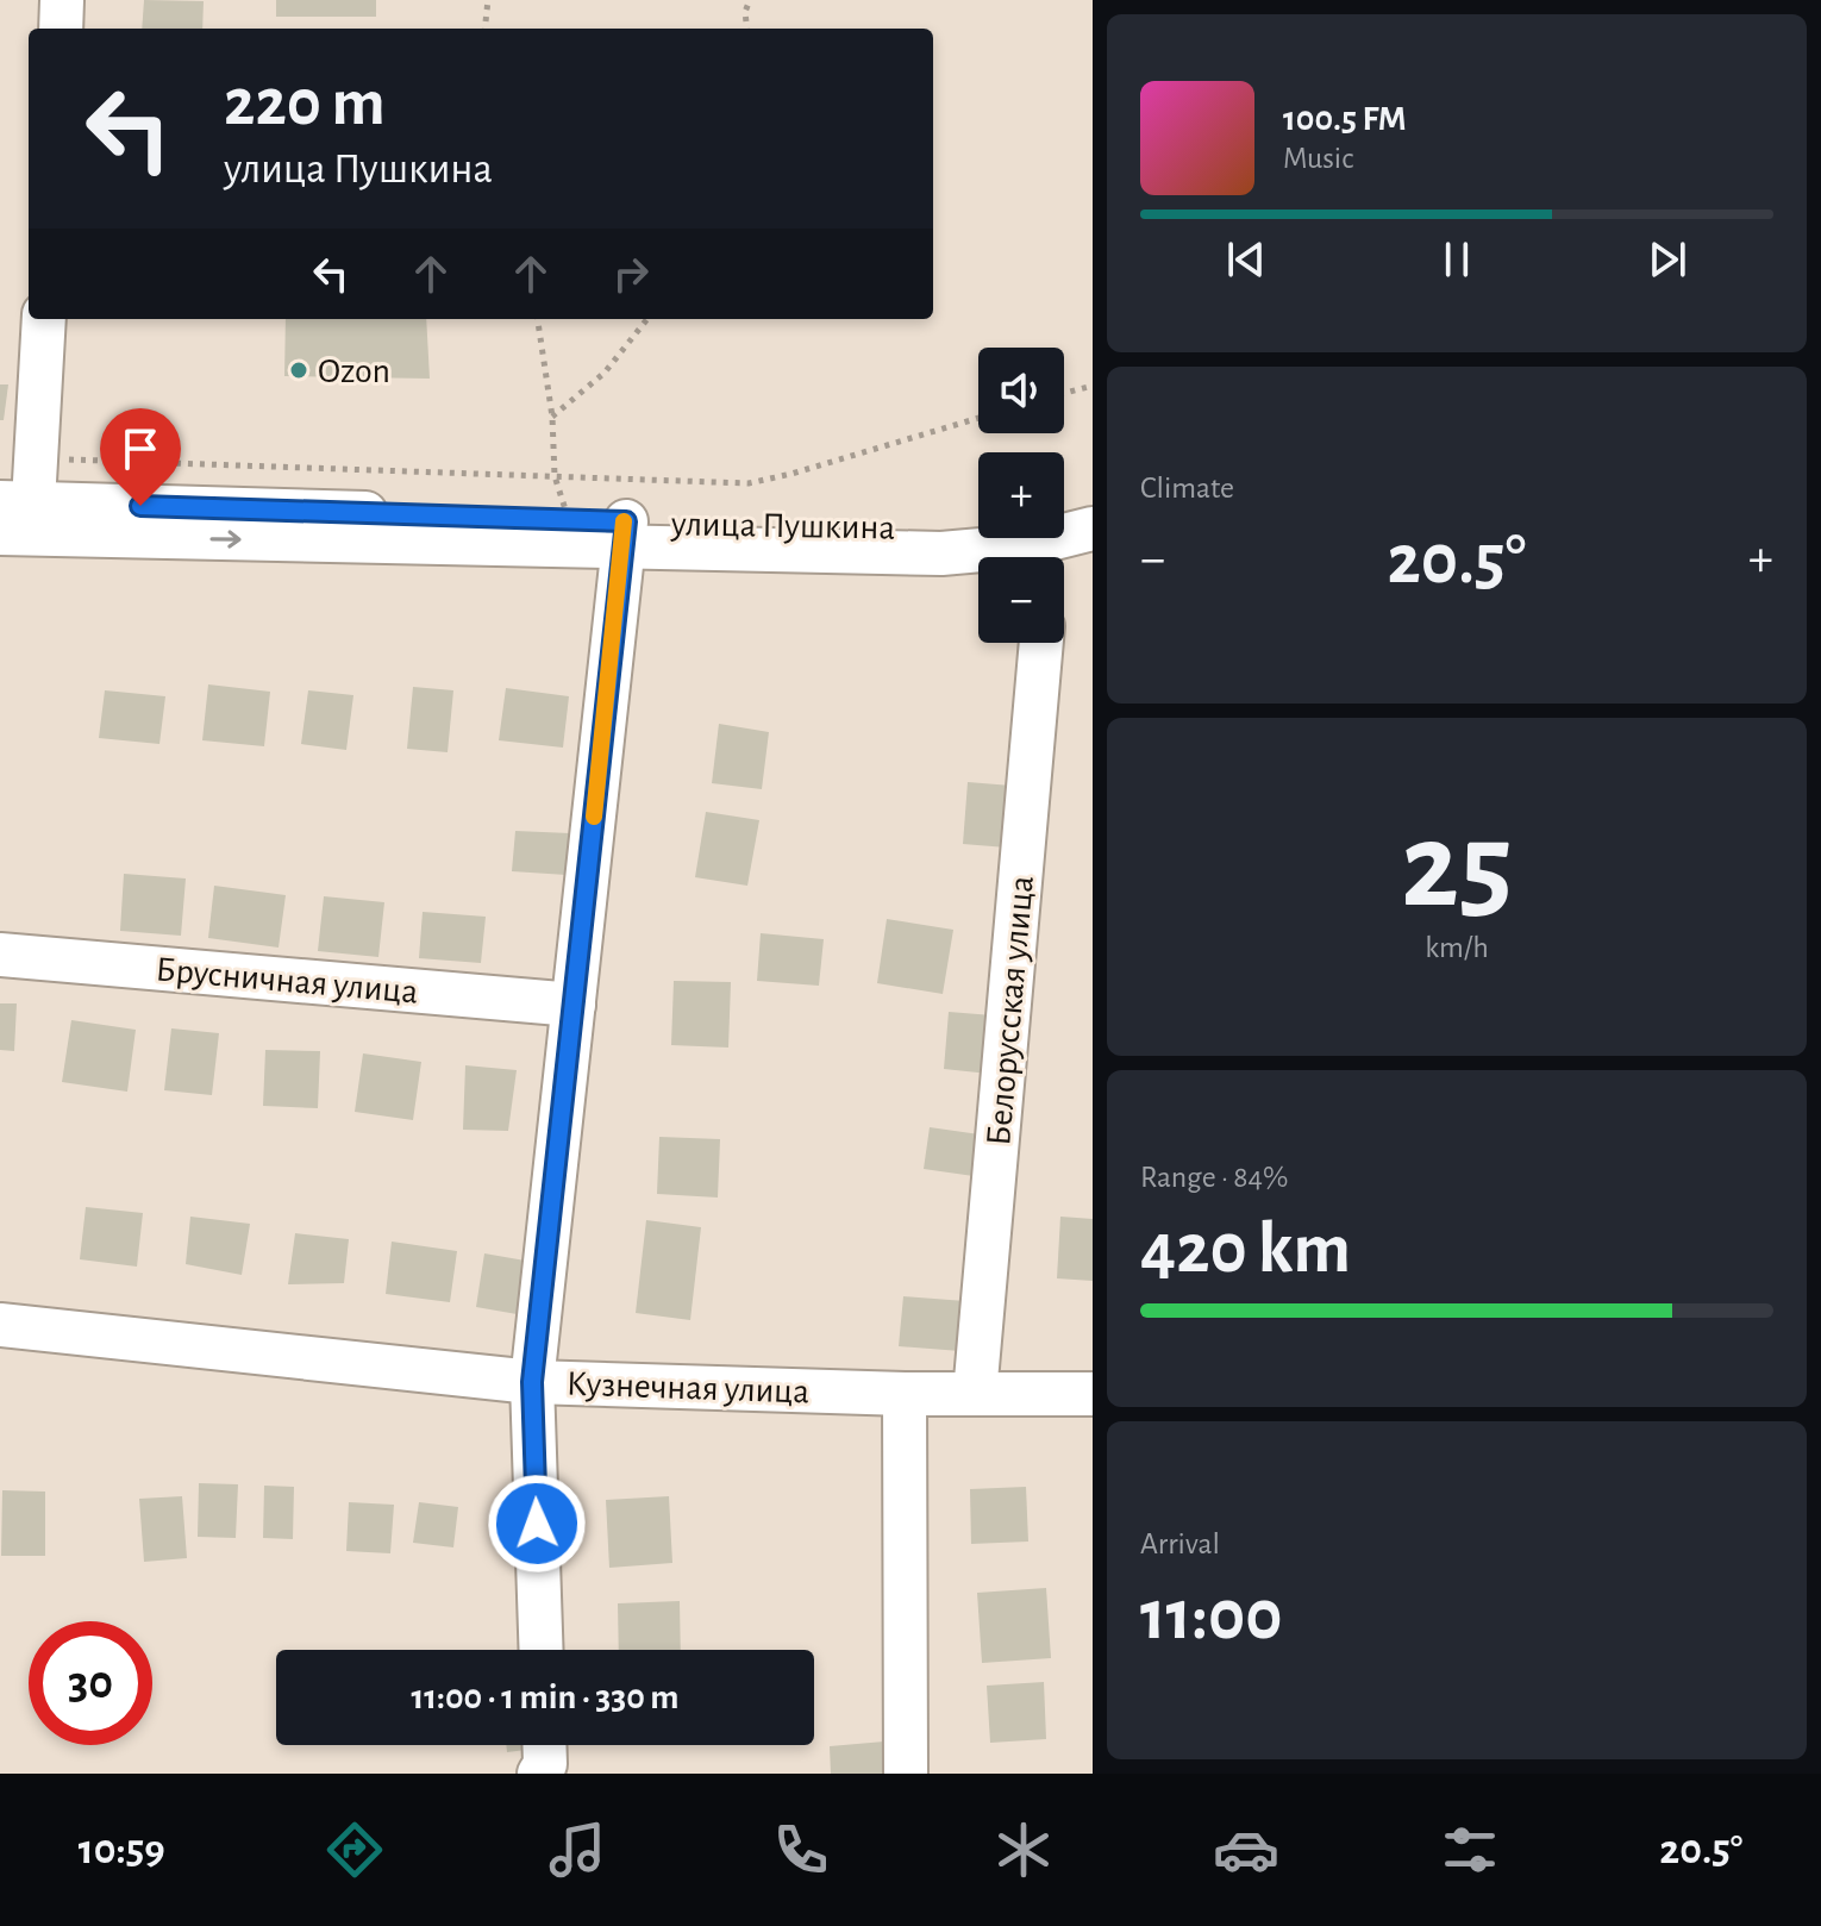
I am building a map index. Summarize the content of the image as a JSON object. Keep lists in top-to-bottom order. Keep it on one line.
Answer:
{"streets":{"street":["улица Пушкина","Брусничная улица","Белорусская улица","Кузнечная улица"]},"crossings":[["Белорусская улица","Кузнечная улица"]],"places":["Ozon"],"page":{"turn":["220 m","улица Пушкина"],"song":["100.5 FM","Music"],"map_buttons":["+","−"],"tile":["Climate",["25","km/h"],["Range · 84%","420 km"],["Arrival","11:00"]],"heat":["−","20.5°","+"],"limit":"30","trip":"11:00 · 1 min · 330 m","tabs":["10:59","20.5°"]}}
